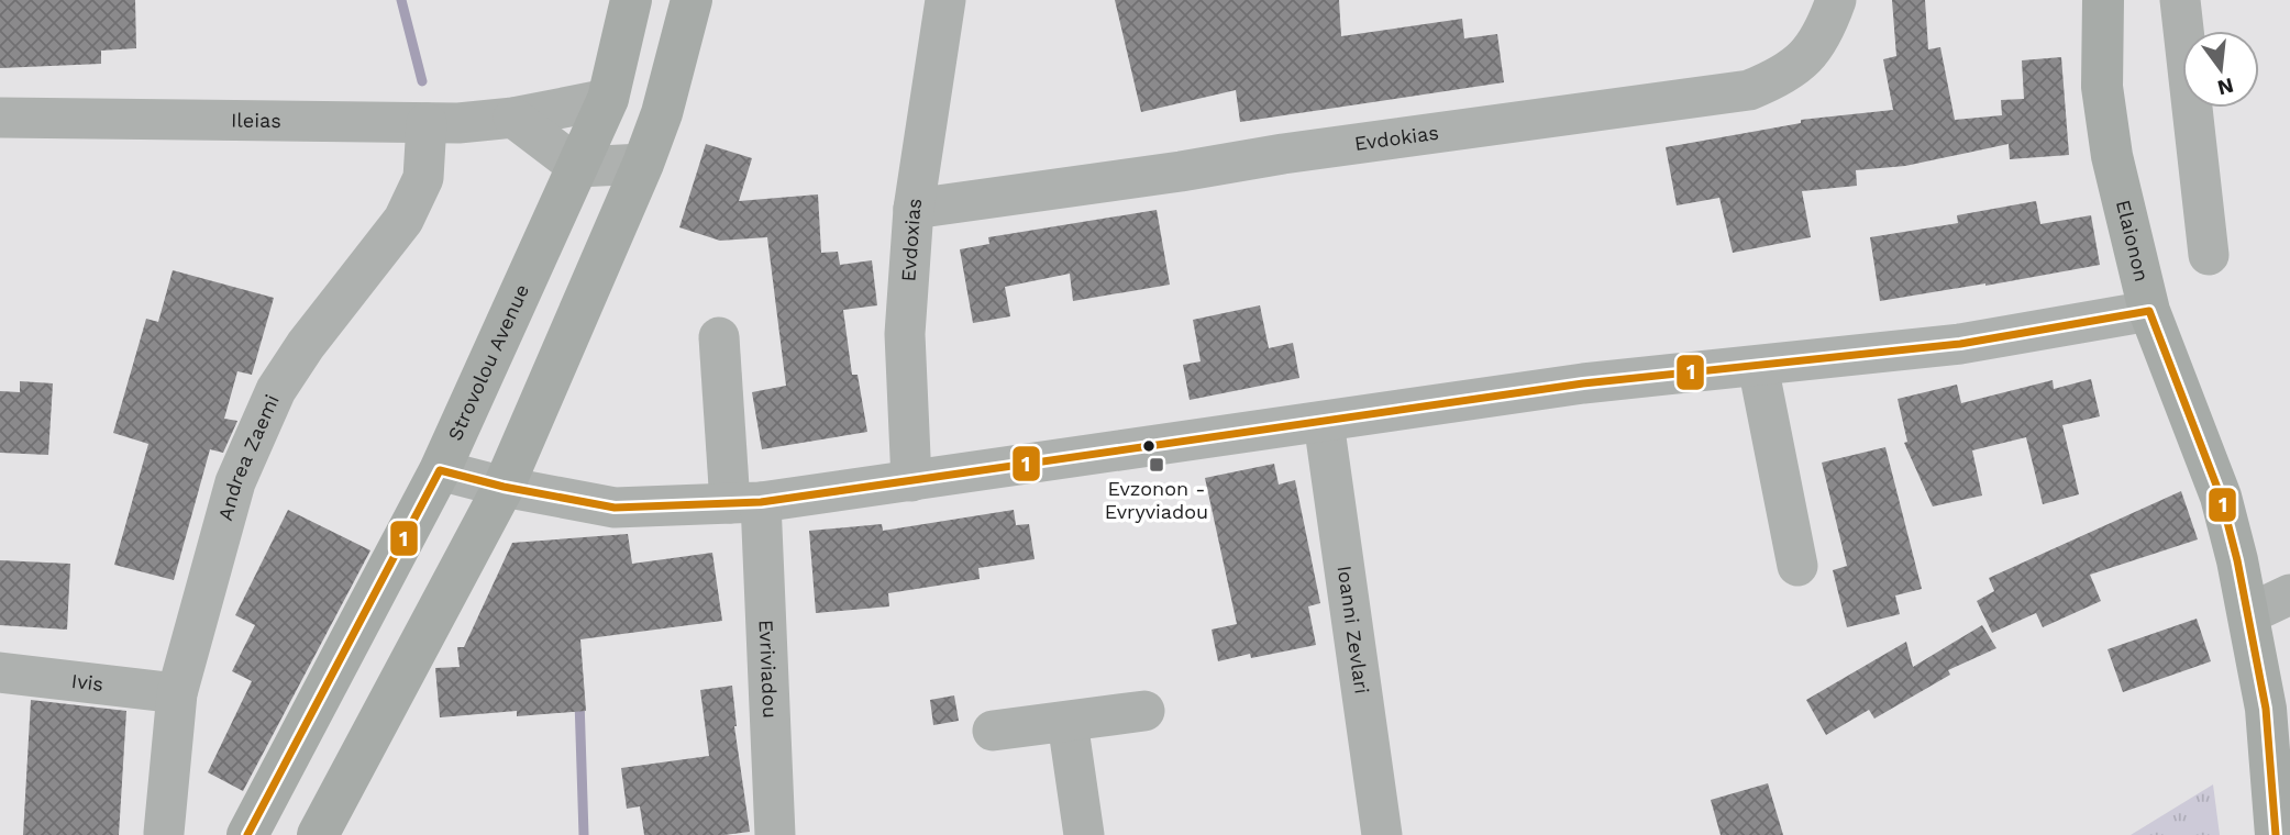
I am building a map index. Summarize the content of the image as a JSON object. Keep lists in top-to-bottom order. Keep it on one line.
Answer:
{"streets":{"main road":["Elaionon","Strovolou Avenue"],"street":["Ileias","Evdokias","Evdoxias","Andrea Zaemi","Ioanni Zevlari","Evriviadou","Ivis"]},"crossings":[["Ileias","Strovolou Avenue"],["Ileias","Andrea Zaemi"],["Evdokias","Evdoxias"],["Andrea Zaemi","Ivis"]],"places":{"transit":["Evzonon - Evryviadou"]},"lines":["transit line 1"],"north":"bottom"}
